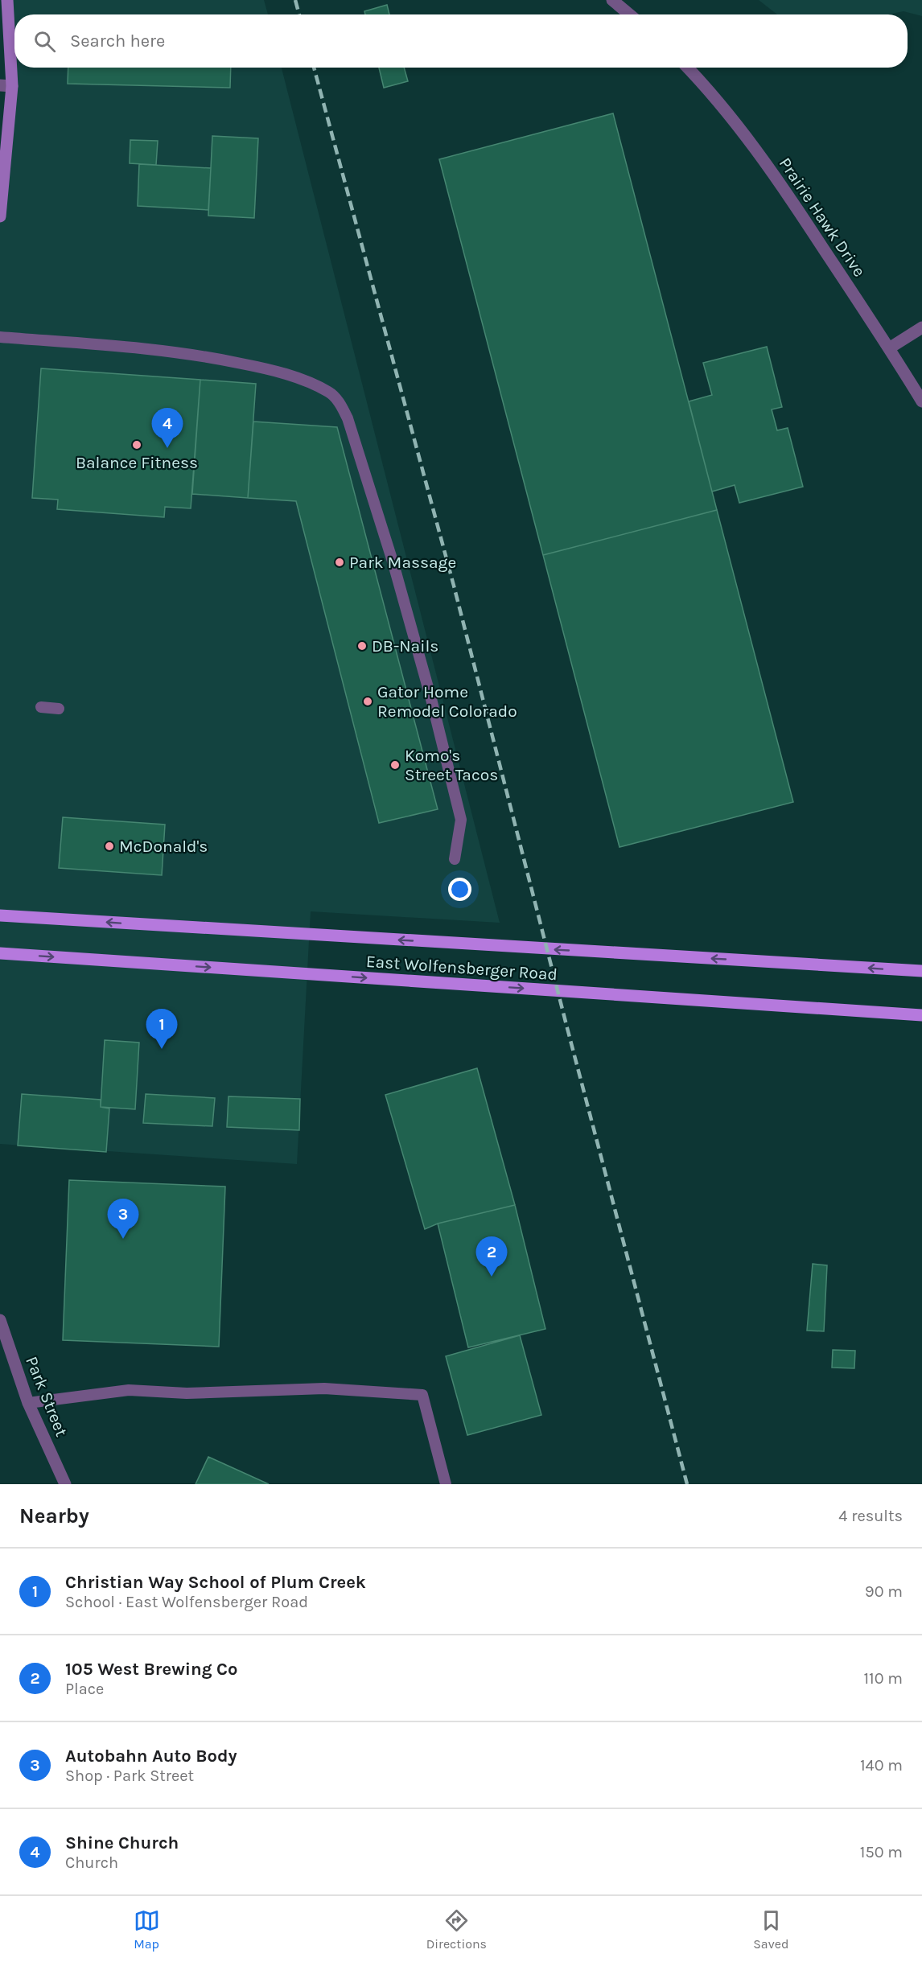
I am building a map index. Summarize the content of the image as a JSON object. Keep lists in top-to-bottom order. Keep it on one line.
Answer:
{"streets":{"main road":["East Wolfensberger Road"],"street":["Prairie Hawk Drive","Park Street"]},"places":["Balance Fitness","Park Massage","DB-Nails","Gator Home Remodel Colorado","Komo's Street Tacos","McDonald's"],"page":{"search":"Search here","pins":["4","1","3","2"],"heading":["Nearby","4 results"],"list":[{"mark":"1","name":"Christian Way School of Plum Creek","note":"School · East Wolfensberger Road","value":"90 m"},{"mark":"2","name":"105 West Brewing Co","note":"Place","value":"110 m"},{"mark":"3","name":"Autobahn Auto Body","note":"Shop · Park Street","value":"140 m"},{"mark":"4","name":"Shine Church","note":"Church","value":"150 m"}],"nav":["Map","Directions","Saved"]}}
